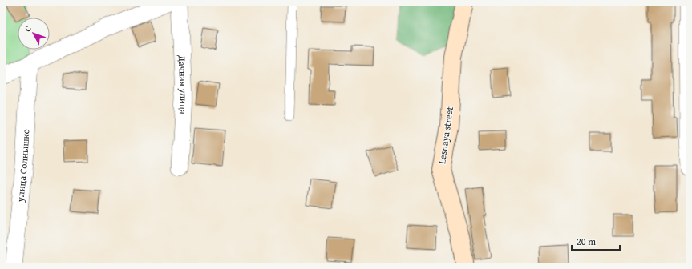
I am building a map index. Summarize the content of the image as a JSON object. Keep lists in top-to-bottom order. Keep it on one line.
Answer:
{"streets":{"street":["Дачная улица","Lesnaya street","улица Солнышко"]},"scale_bar":"20 m","north":"top left"}
